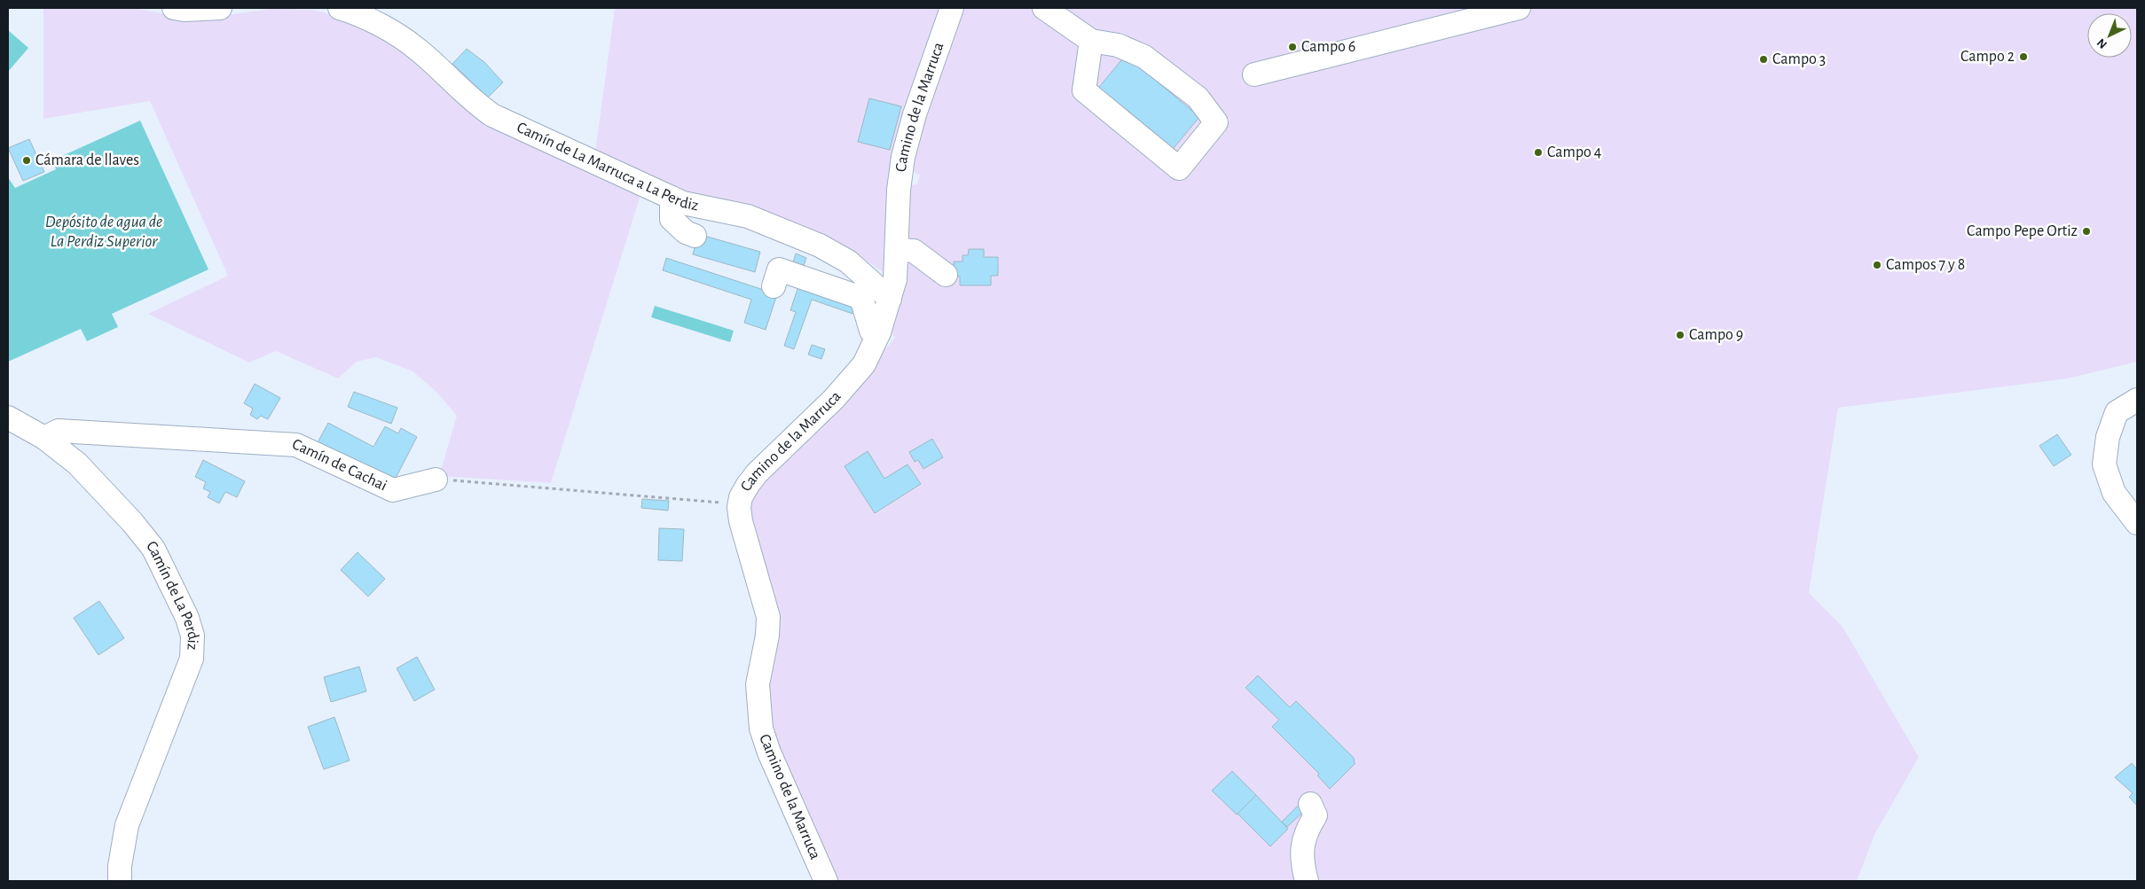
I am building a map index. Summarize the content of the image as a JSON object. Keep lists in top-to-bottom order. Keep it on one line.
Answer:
{"streets":{"street":["Camino de la Marruca","Camín de La Marruca a La Perdiz","Camín de Cachai","Camín de La Perdiz"]},"crossings":[["Camino de la Marruca","Camín de La Marruca a La Perdiz"],["Camín de Cachai","Camín de La Perdiz"]],"water":["Depósito de agua de La Perdiz Superior"],"places":["Campo 6","Campo 2","Campo 3","Campo 4","Cámara de llaves","Campo Pepe Ortiz","Campos 7 y 8","Campo 9"],"north":"bottom left"}
